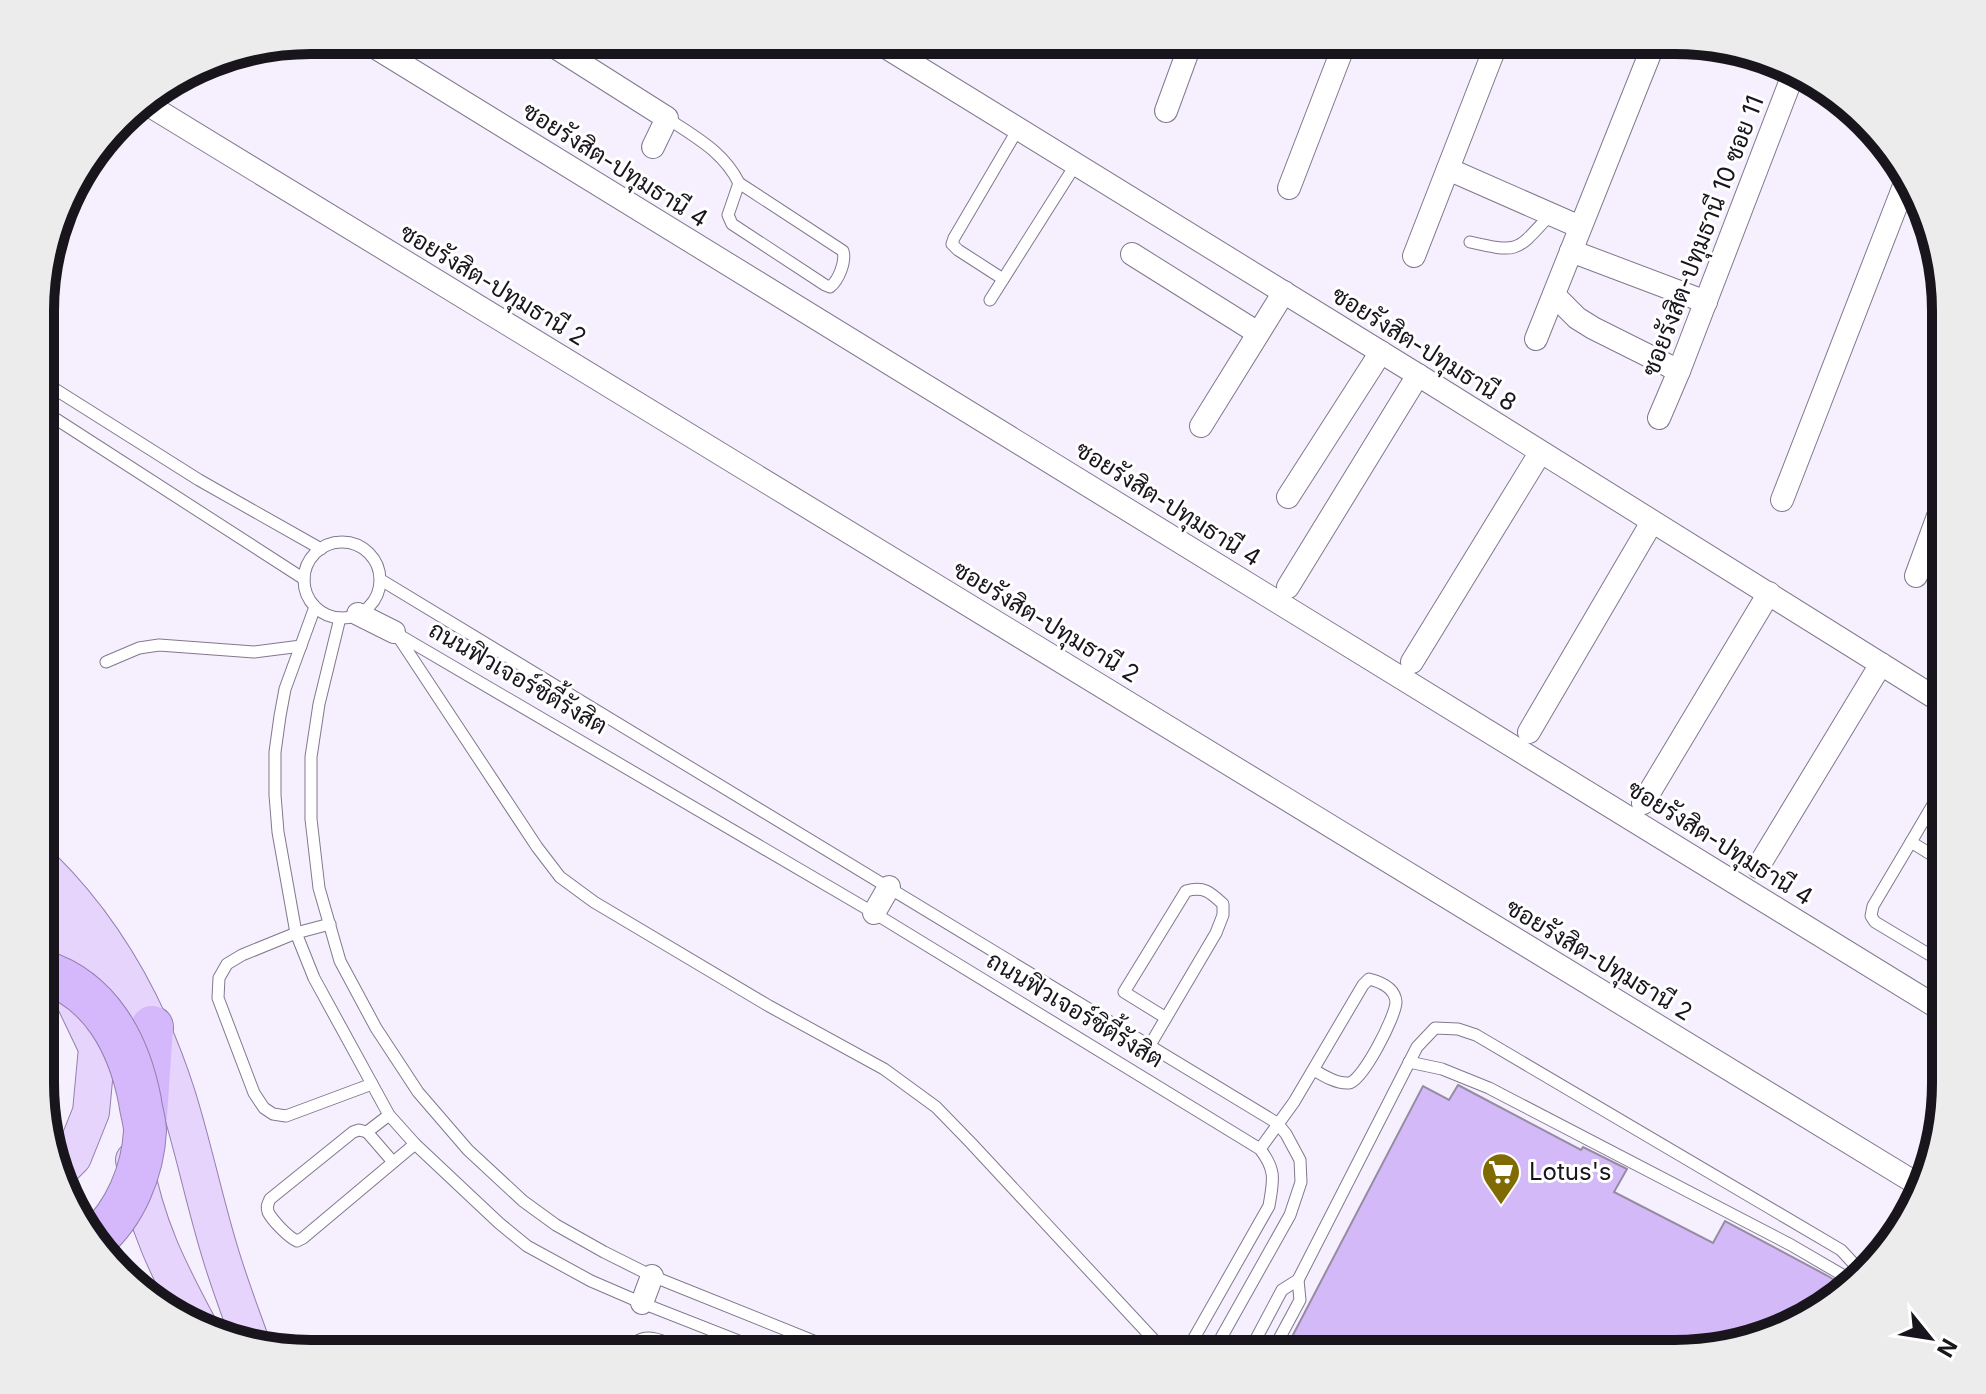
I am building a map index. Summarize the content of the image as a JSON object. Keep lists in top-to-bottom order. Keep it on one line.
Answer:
{"streets":{"street":["ซอยรังสิต-ปทุมธานี 4","ซอยรังสิต-ปทุมธานี 10 ซอย 11","ซอยรังสิต-ปทุมธานี 2","ซอยรังสิต-ปทุมธานี 8"],"lane":["ถนนฟิวเจอร์ซิตี้รังสิต"]},"places":{"supermarket":["Lotus's"]},"north":"bottom right"}
